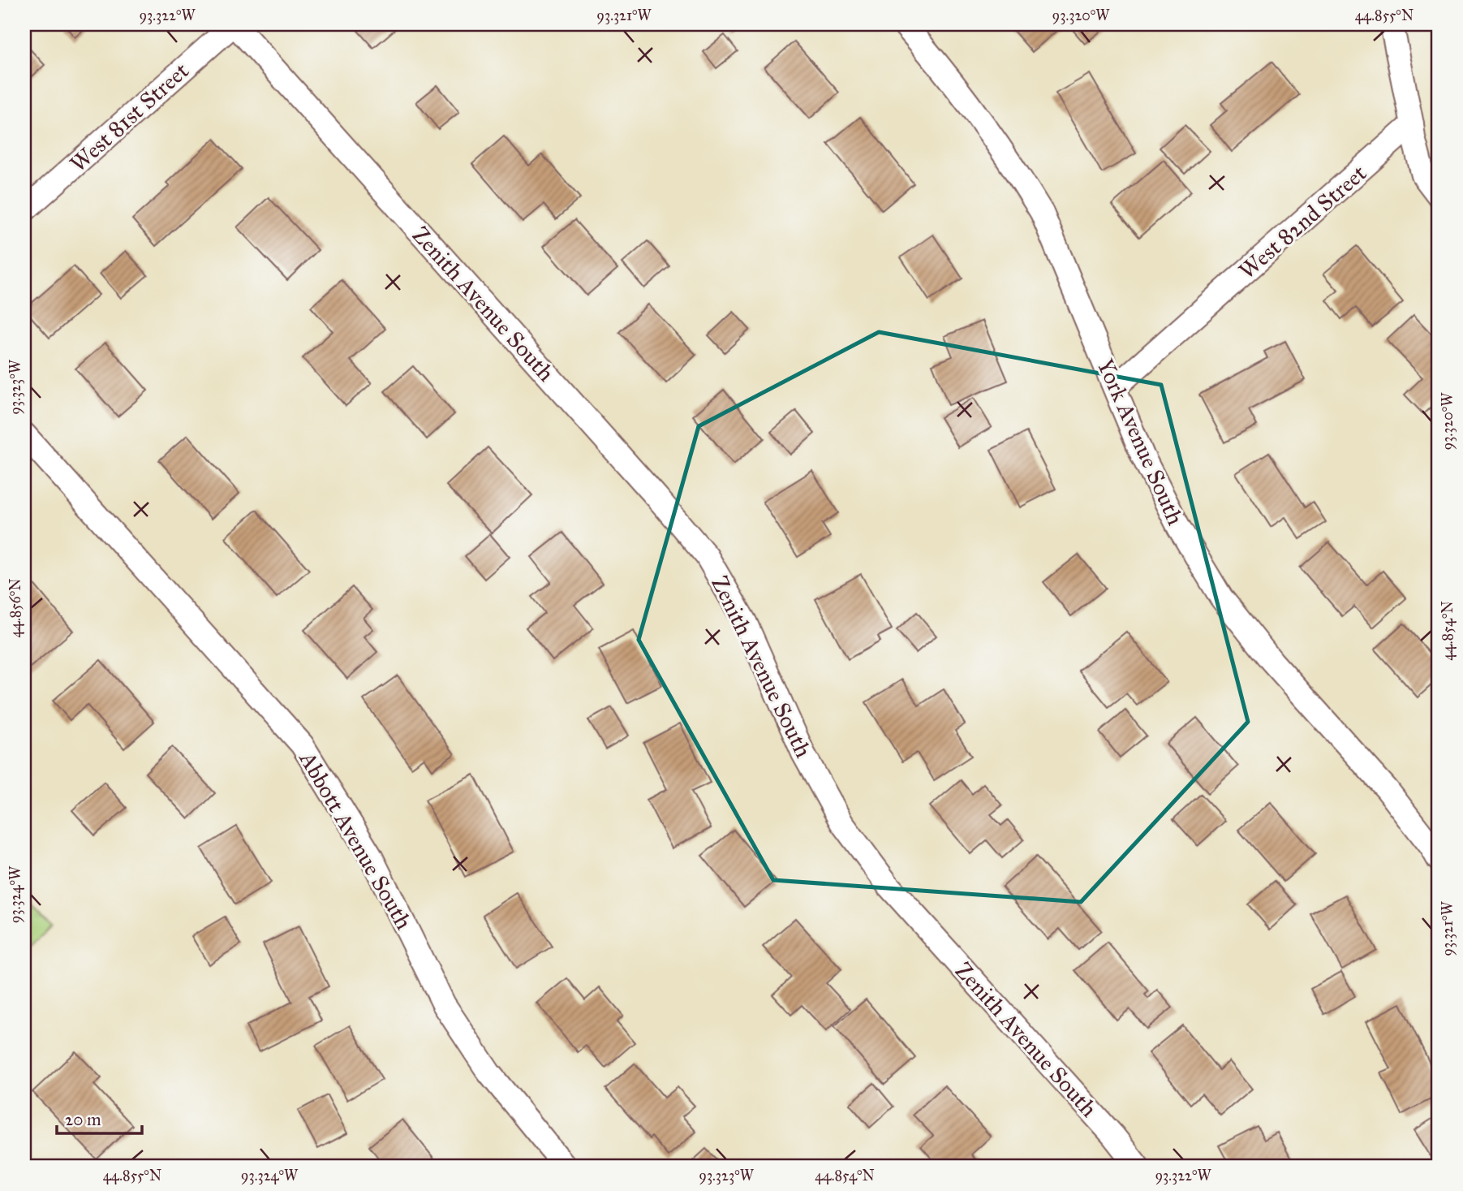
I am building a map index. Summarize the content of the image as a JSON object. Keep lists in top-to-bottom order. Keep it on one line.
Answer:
{"streets":{"street":["West 81st Street","West 82nd Street","Zenith Avenue South","York Avenue South","Abbott Avenue South"]},"crossings":[["West 81st Street","Zenith Avenue South"],["West 82nd Street","York Avenue South"]],"scale_bar":"20 m","coordinates":["93.322°W","93.321°W","93.320°W","44.855°N","93.323°W","44.856°N","44.854°N","93.324°W"]}
